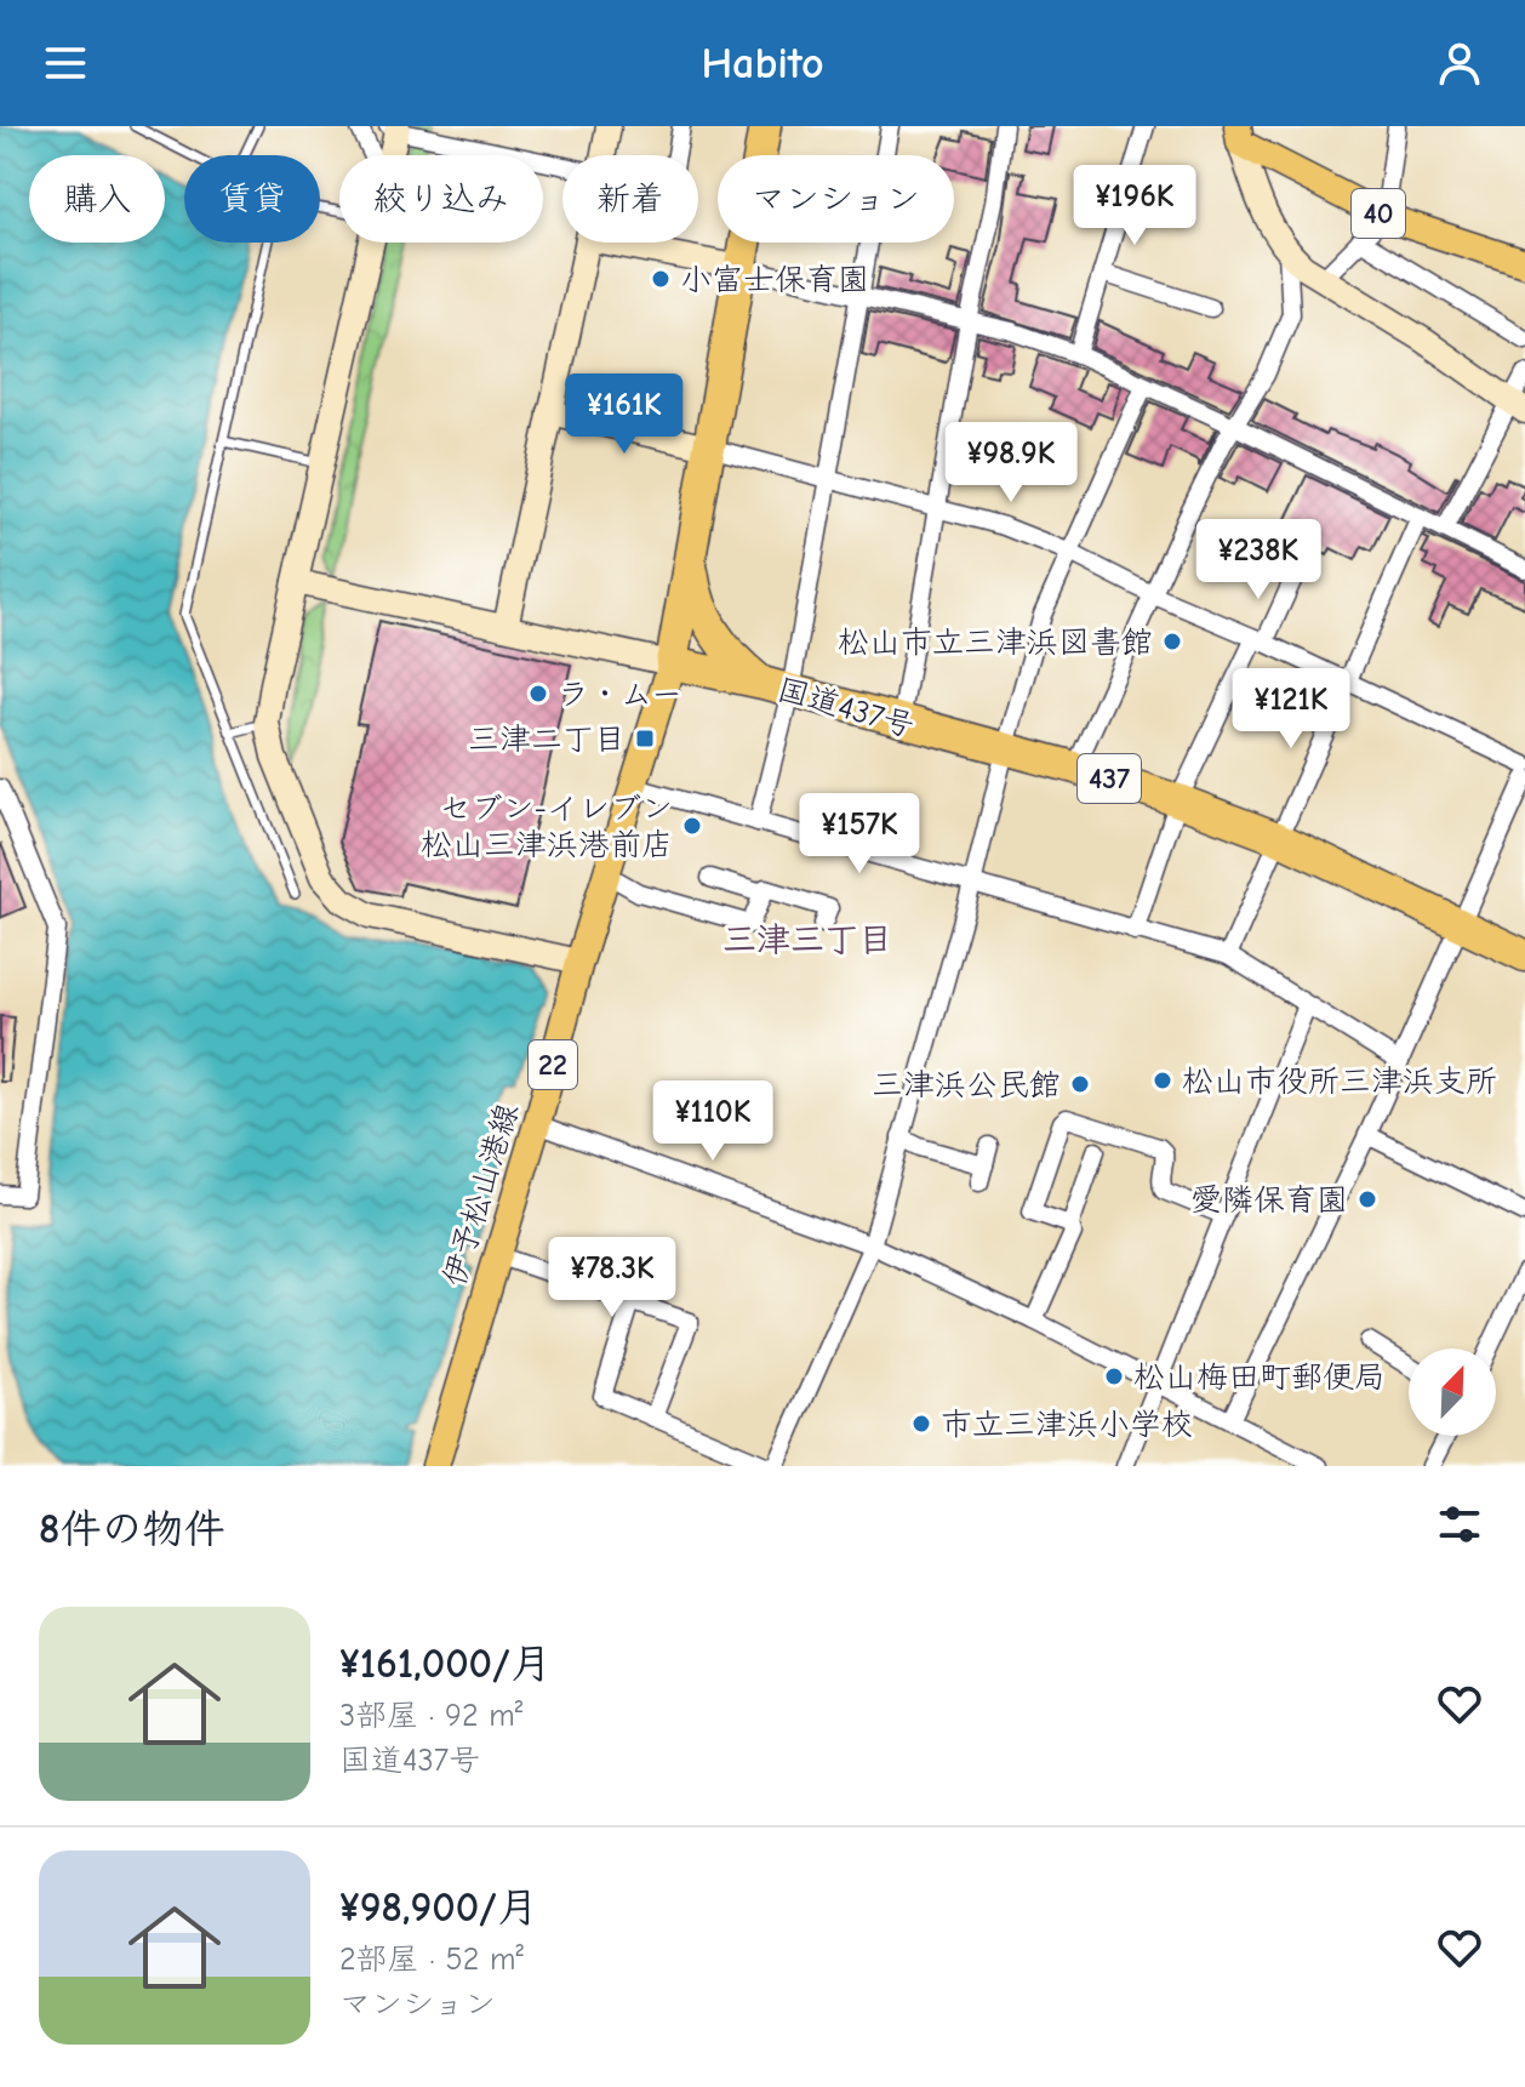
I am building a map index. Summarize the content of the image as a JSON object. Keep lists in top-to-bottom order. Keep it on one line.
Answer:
{"streets":{"highway":["国道437号","437"],"main road":["40","22","伊予松山港線"]},"crossings":[["国道437号","伊予松山港線"]],"districts":["三津三丁目"],"places":{"other":["小富士保育園","松山市立三津浜図書館","ラ・ムー","セブン-イレブン 松山三津浜港前店","松山市役所三津浜支所","三津浜公民館","愛隣保育園","松山梅田町郵便局","市立三津浜小学校"],"transit":["三津二丁目"]},"north":"top right","page":{"header":"Habito","chip":["購入","賃貸","絞り込み","新着","マンション"],"price":["¥196K","¥161K","¥98.9K","¥238K","¥121K","¥157K","¥110K","¥78.3K"],"heading":"8件の物件","list":[{"name":"¥161,000/月","note":"3部屋 · 92 m² · 国道437号"},{"name":"¥98,900/月","note":"2部屋 · 52 m² · マンション"}]}}
